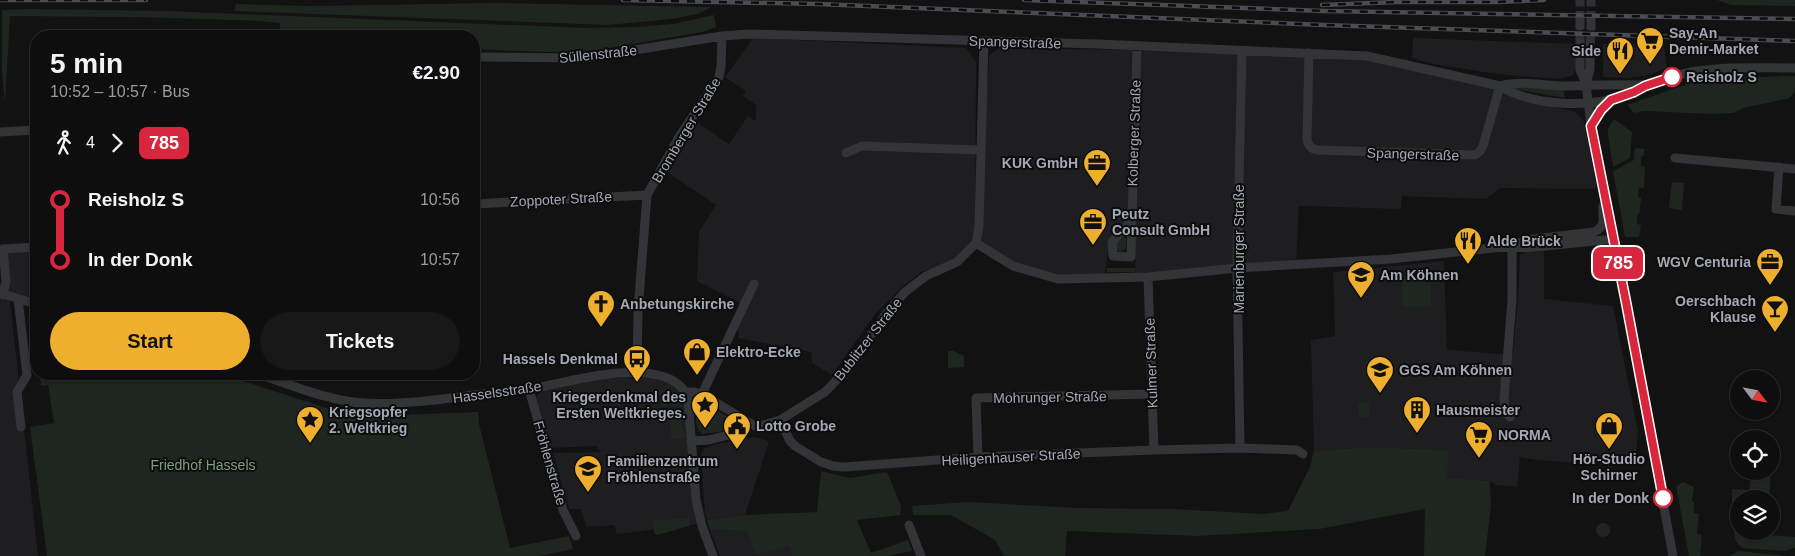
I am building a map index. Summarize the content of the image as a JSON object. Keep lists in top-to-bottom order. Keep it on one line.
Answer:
{"streets":{"street":["Spangerstraße","Süllenstraße","Bromberger Straße","Kolberger Straße","Zoppoter Straße","Marienburger Straße","Bublitzer Straße","Kulmer Straße","Hasselsstraße","Mohrunger Straße","Heiligenhauser Straße","Fröhlenstraße"]},"crossings":[["Spangerstraße","Süllenstraße"],["Spangerstraße","Bromberger Straße"],["Spangerstraße","Kolberger Straße"],["Spangerstraße","Marienburger Straße"],["Süllenstraße","Bromberger Straße"],["Bromberger Straße","Zoppoter Straße"],["Bromberger Straße","Hasselsstraße"],["Marienburger Straße","Heiligenhauser Straße"],["Bublitzer Straße","Heiligenhauser Straße"],["Kulmer Straße","Mohrunger Straße"],["Kulmer Straße","Heiligenhauser Straße"],["Hasselsstraße","Fröhlenstraße"],["Mohrunger Straße","Heiligenhauser Straße"]],"parks":["Friedhof Hassels"],"places":{"supermarket":["Say-An Demir-Market","NORMA"],"restaurant":["Side","Alde Brück"],"other":["Reisholz S","In der Donk"],"office":["KUK GmbH","Peutz Consult GmbH","WGV Centuria"],"school or university":["Am Köhnen","GGS Am Köhnen","Familienzentrum Fröhlenstraße"],"church":["Anbetungskirche"],"bar":["Oerschbach Klause"],"shop":["Elektro-Ecke","Hör-Studio Schirner"],"bus stop":["Hassels Denkmal"],"place":["Kriegerdenkmal des Ersten Weltkrieges.","Kriegsopfer 2. Weltkrieg"],"building":["Hausmeister"],"public building":["Lotto Grobe"]},"lines":["bus line 785"],"north":"bottom right","page":{"on_map":"785","heading":["5 min","10:52 – 10:57 · Bus","€2.90"],"legs":["4","785"],"list":[{"name":"Reisholz S","value":"10:56"},{"name":"In der Donk","value":"10:57"}],"buttons":["Start","Tickets"]}}
